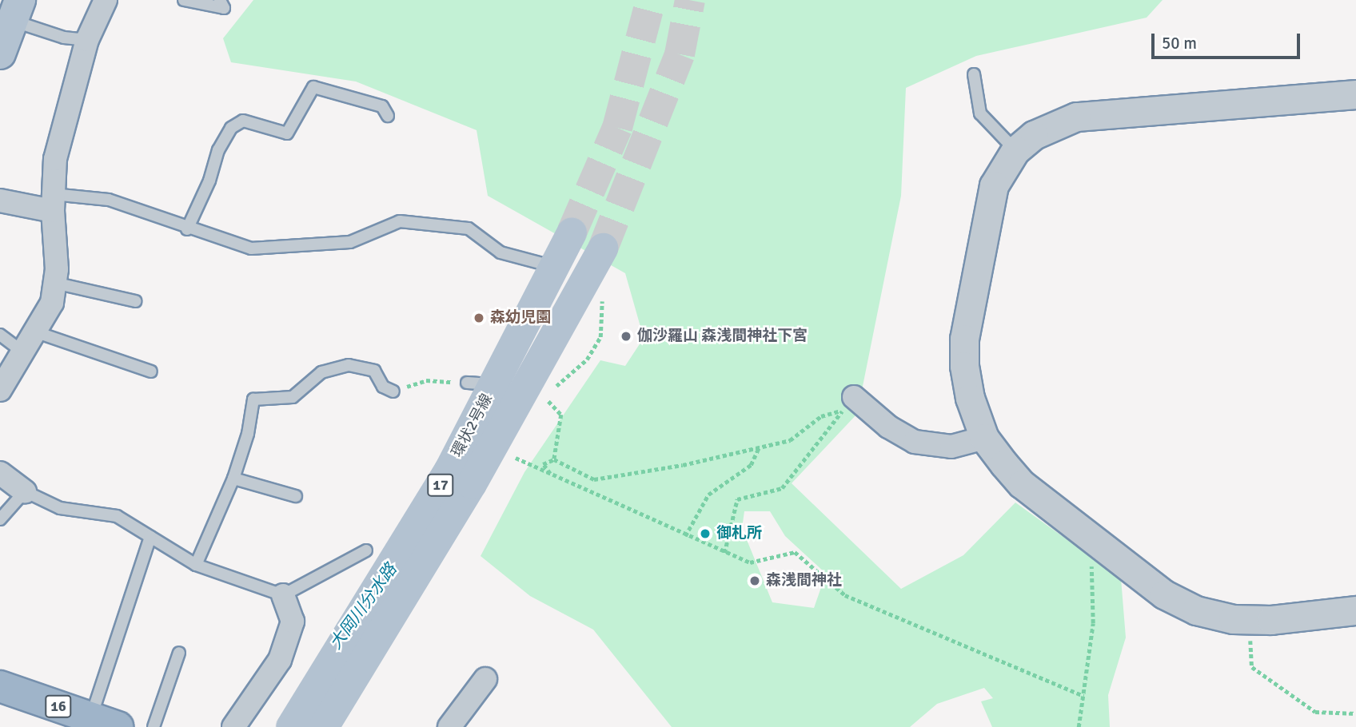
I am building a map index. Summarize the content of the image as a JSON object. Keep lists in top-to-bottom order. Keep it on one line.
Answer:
{"streets":{"highway":["16"],"main road":["環状2号線","17"]},"water":["大岡川分水路"],"places":["森幼児園","伽沙羅山 森浅間神社下宮","御札所","森浅間神社"],"scale_bar":"50 m"}
